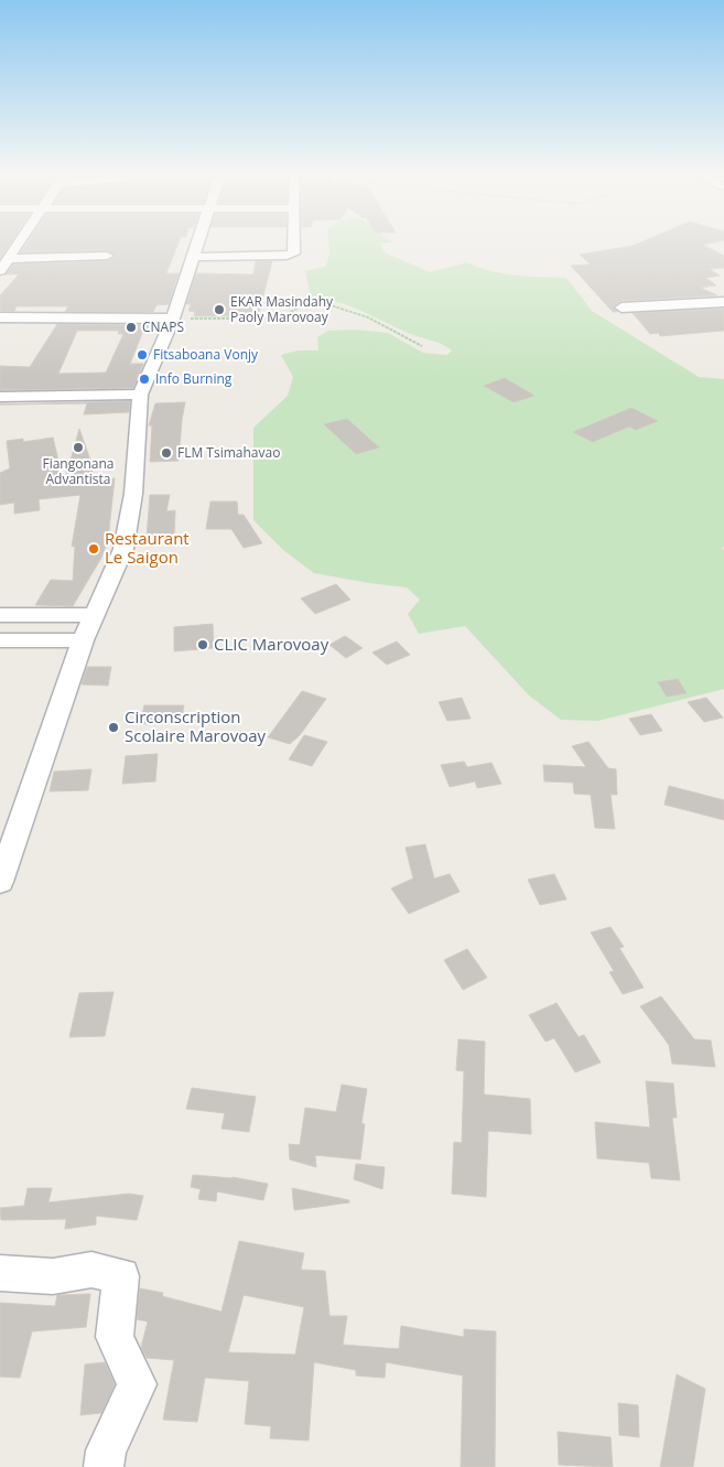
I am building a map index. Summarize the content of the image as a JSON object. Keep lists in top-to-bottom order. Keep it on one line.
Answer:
{"places":["EKAR Masindahy Paoly Marovoay","CNAPS","Fitsaboana Vonjy","Info Burning","Fiangonana Advantista","FLM Tsimahavao","Restaurant Le Saigon","CLIC Marovoay","Circonscription Scolaire Marovoay"]}
